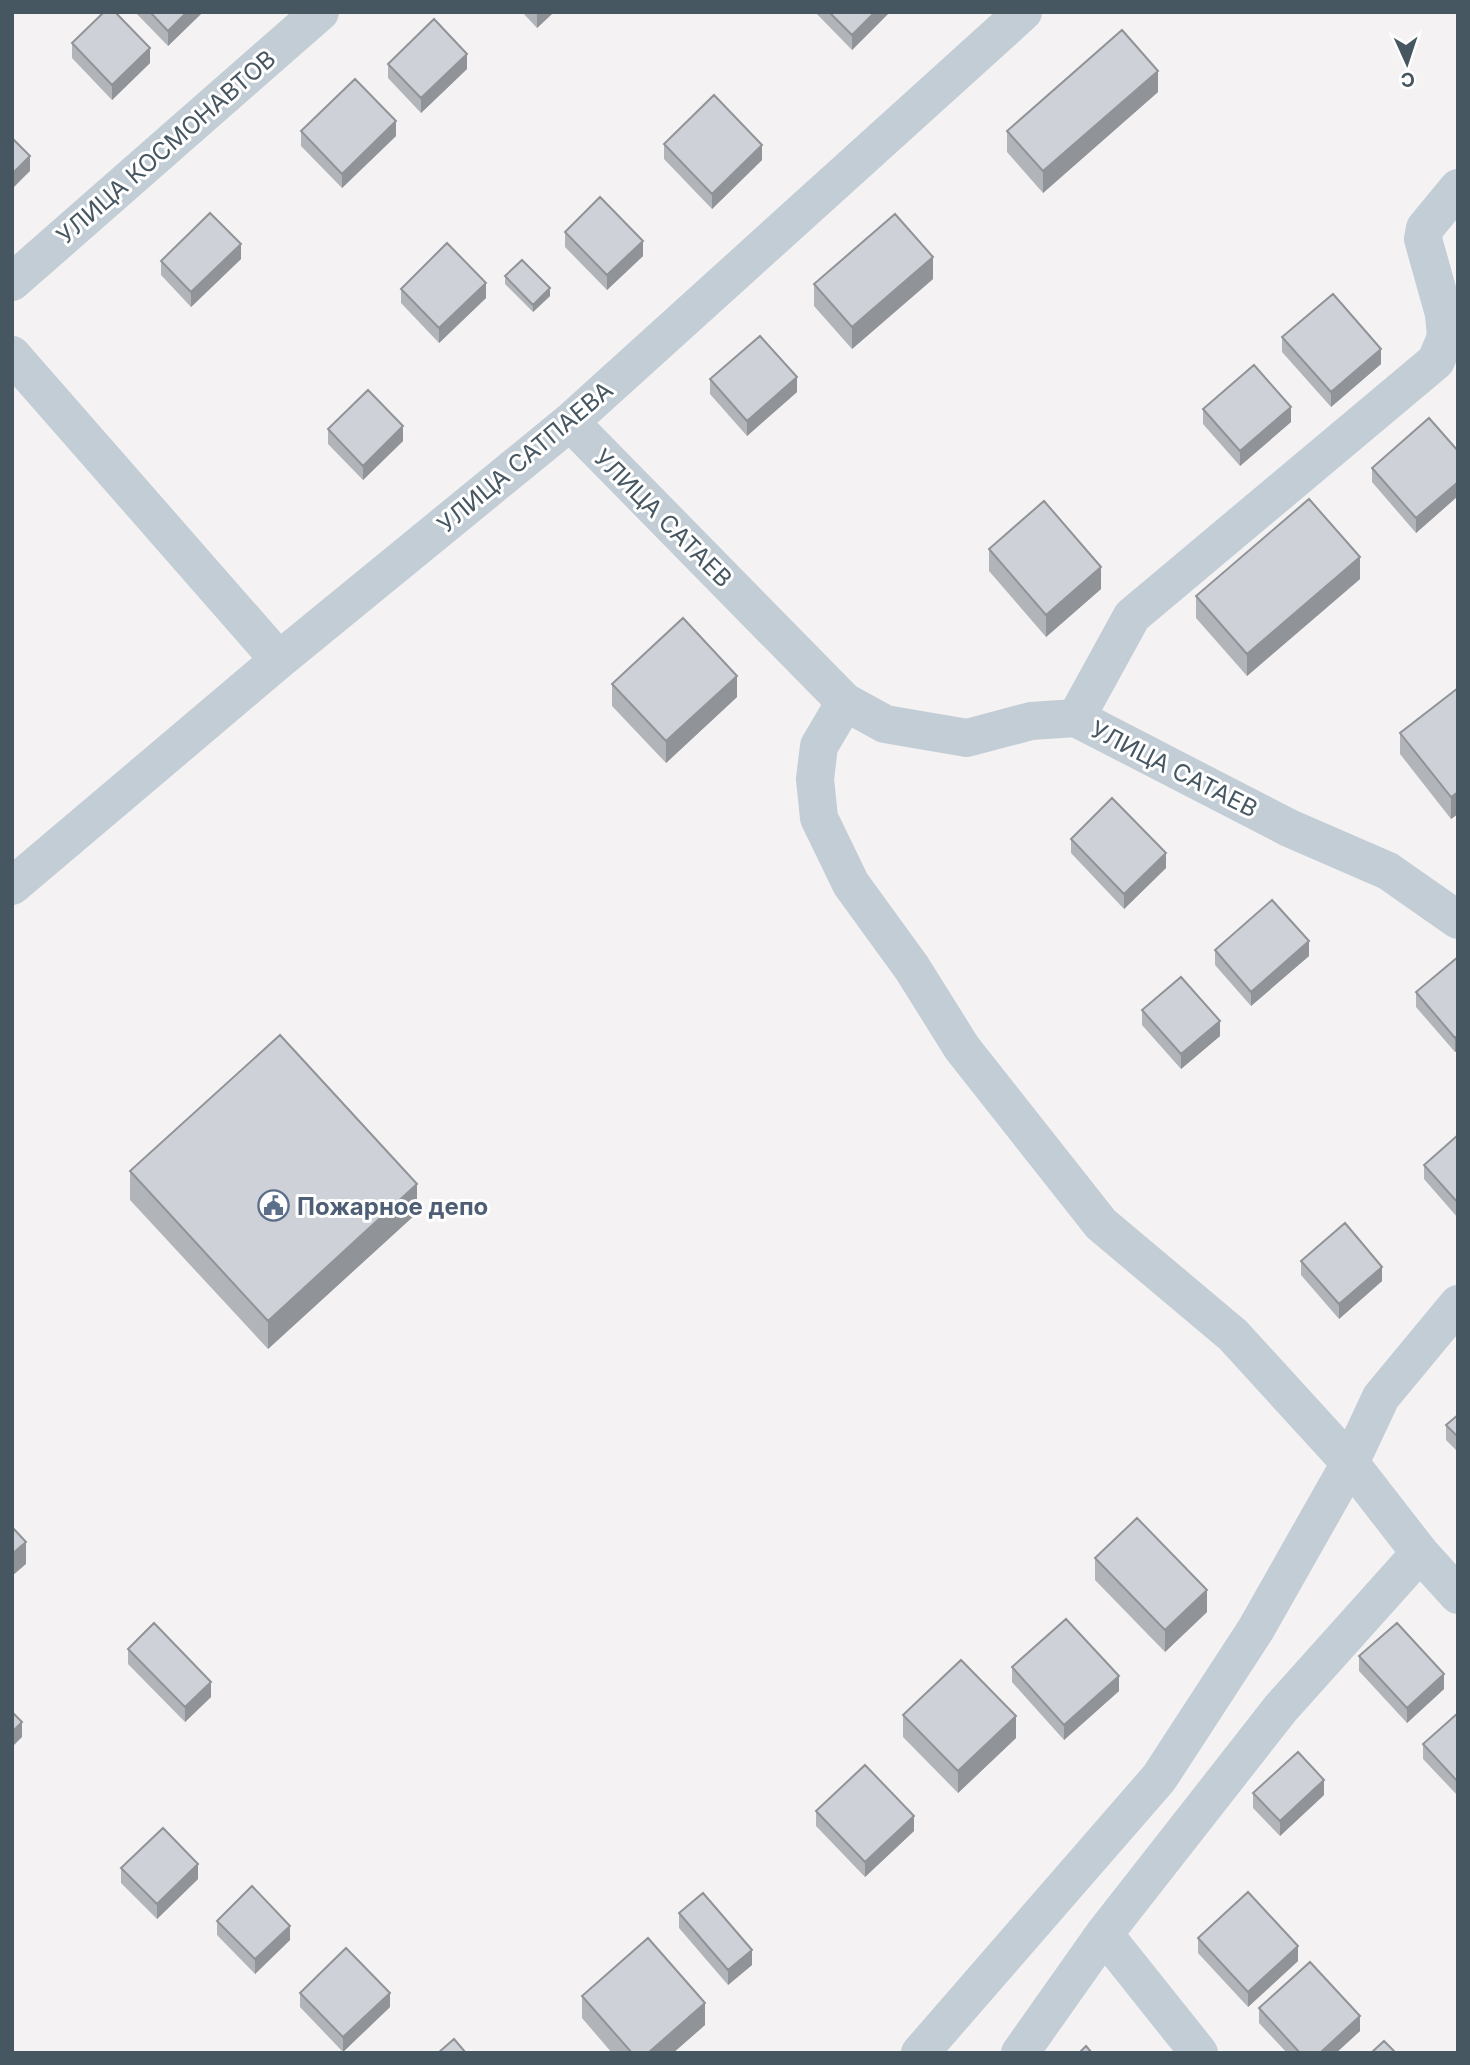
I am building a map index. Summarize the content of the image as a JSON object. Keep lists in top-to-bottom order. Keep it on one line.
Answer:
{"streets":{"street":["УЛИЦА КОСМОНАВТОВ","УЛИЦА САТПАЕВА","УЛИЦА САТАЕВ"]},"crossings":[["УЛИЦА САТПАЕВА","УЛИЦА САТАЕВ"]],"places":{"public building":["Пожарное депо"]},"north":"bottom"}
